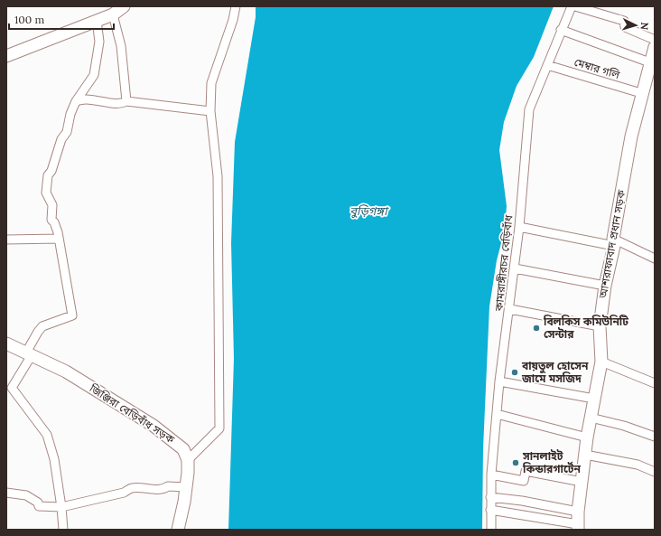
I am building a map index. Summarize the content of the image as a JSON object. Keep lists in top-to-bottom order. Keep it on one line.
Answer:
{"streets":{"street":["মেম্বার গলি","আশরাফাবাদ প্রধান সড়ক","কামরাঙ্গীরচর বেড়িবাঁধ","জিঞ্জিরা বেড়িবাঁধ সড়ক"]},"crossings":[["মেম্বার গলি","আশরাফাবাদ প্রধান সড়ক"],["মেম্বার গলি","কামরাঙ্গীরচর বেড়িবাঁধ"]],"water":["বুড়িগঙ্গা"],"places":["বিলকিস কমিউনিটি সেন্টার","বায়তুল হোসেন জামে মসজিদ","সানলাইট কিন্ডারগার্টেন"],"scale_bar":"100 m","north":"right"}
